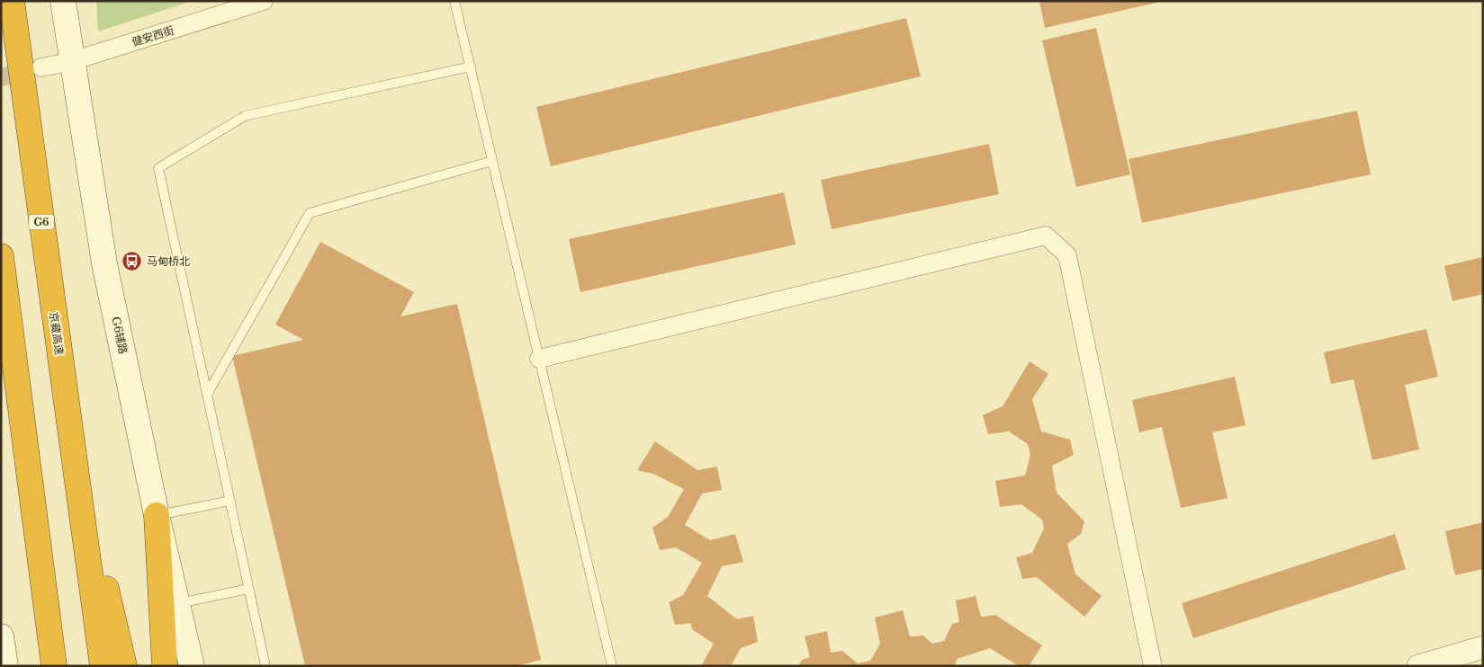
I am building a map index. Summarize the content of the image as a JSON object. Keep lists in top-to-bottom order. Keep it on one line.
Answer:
{"streets":{"highway":["G6","京藏高速"],"main road":["G6辅路"],"street":["健安西街"]},"crossings":[["健安西街","G6辅路"]],"places":{"bus stop":["马甸桥北"]}}
